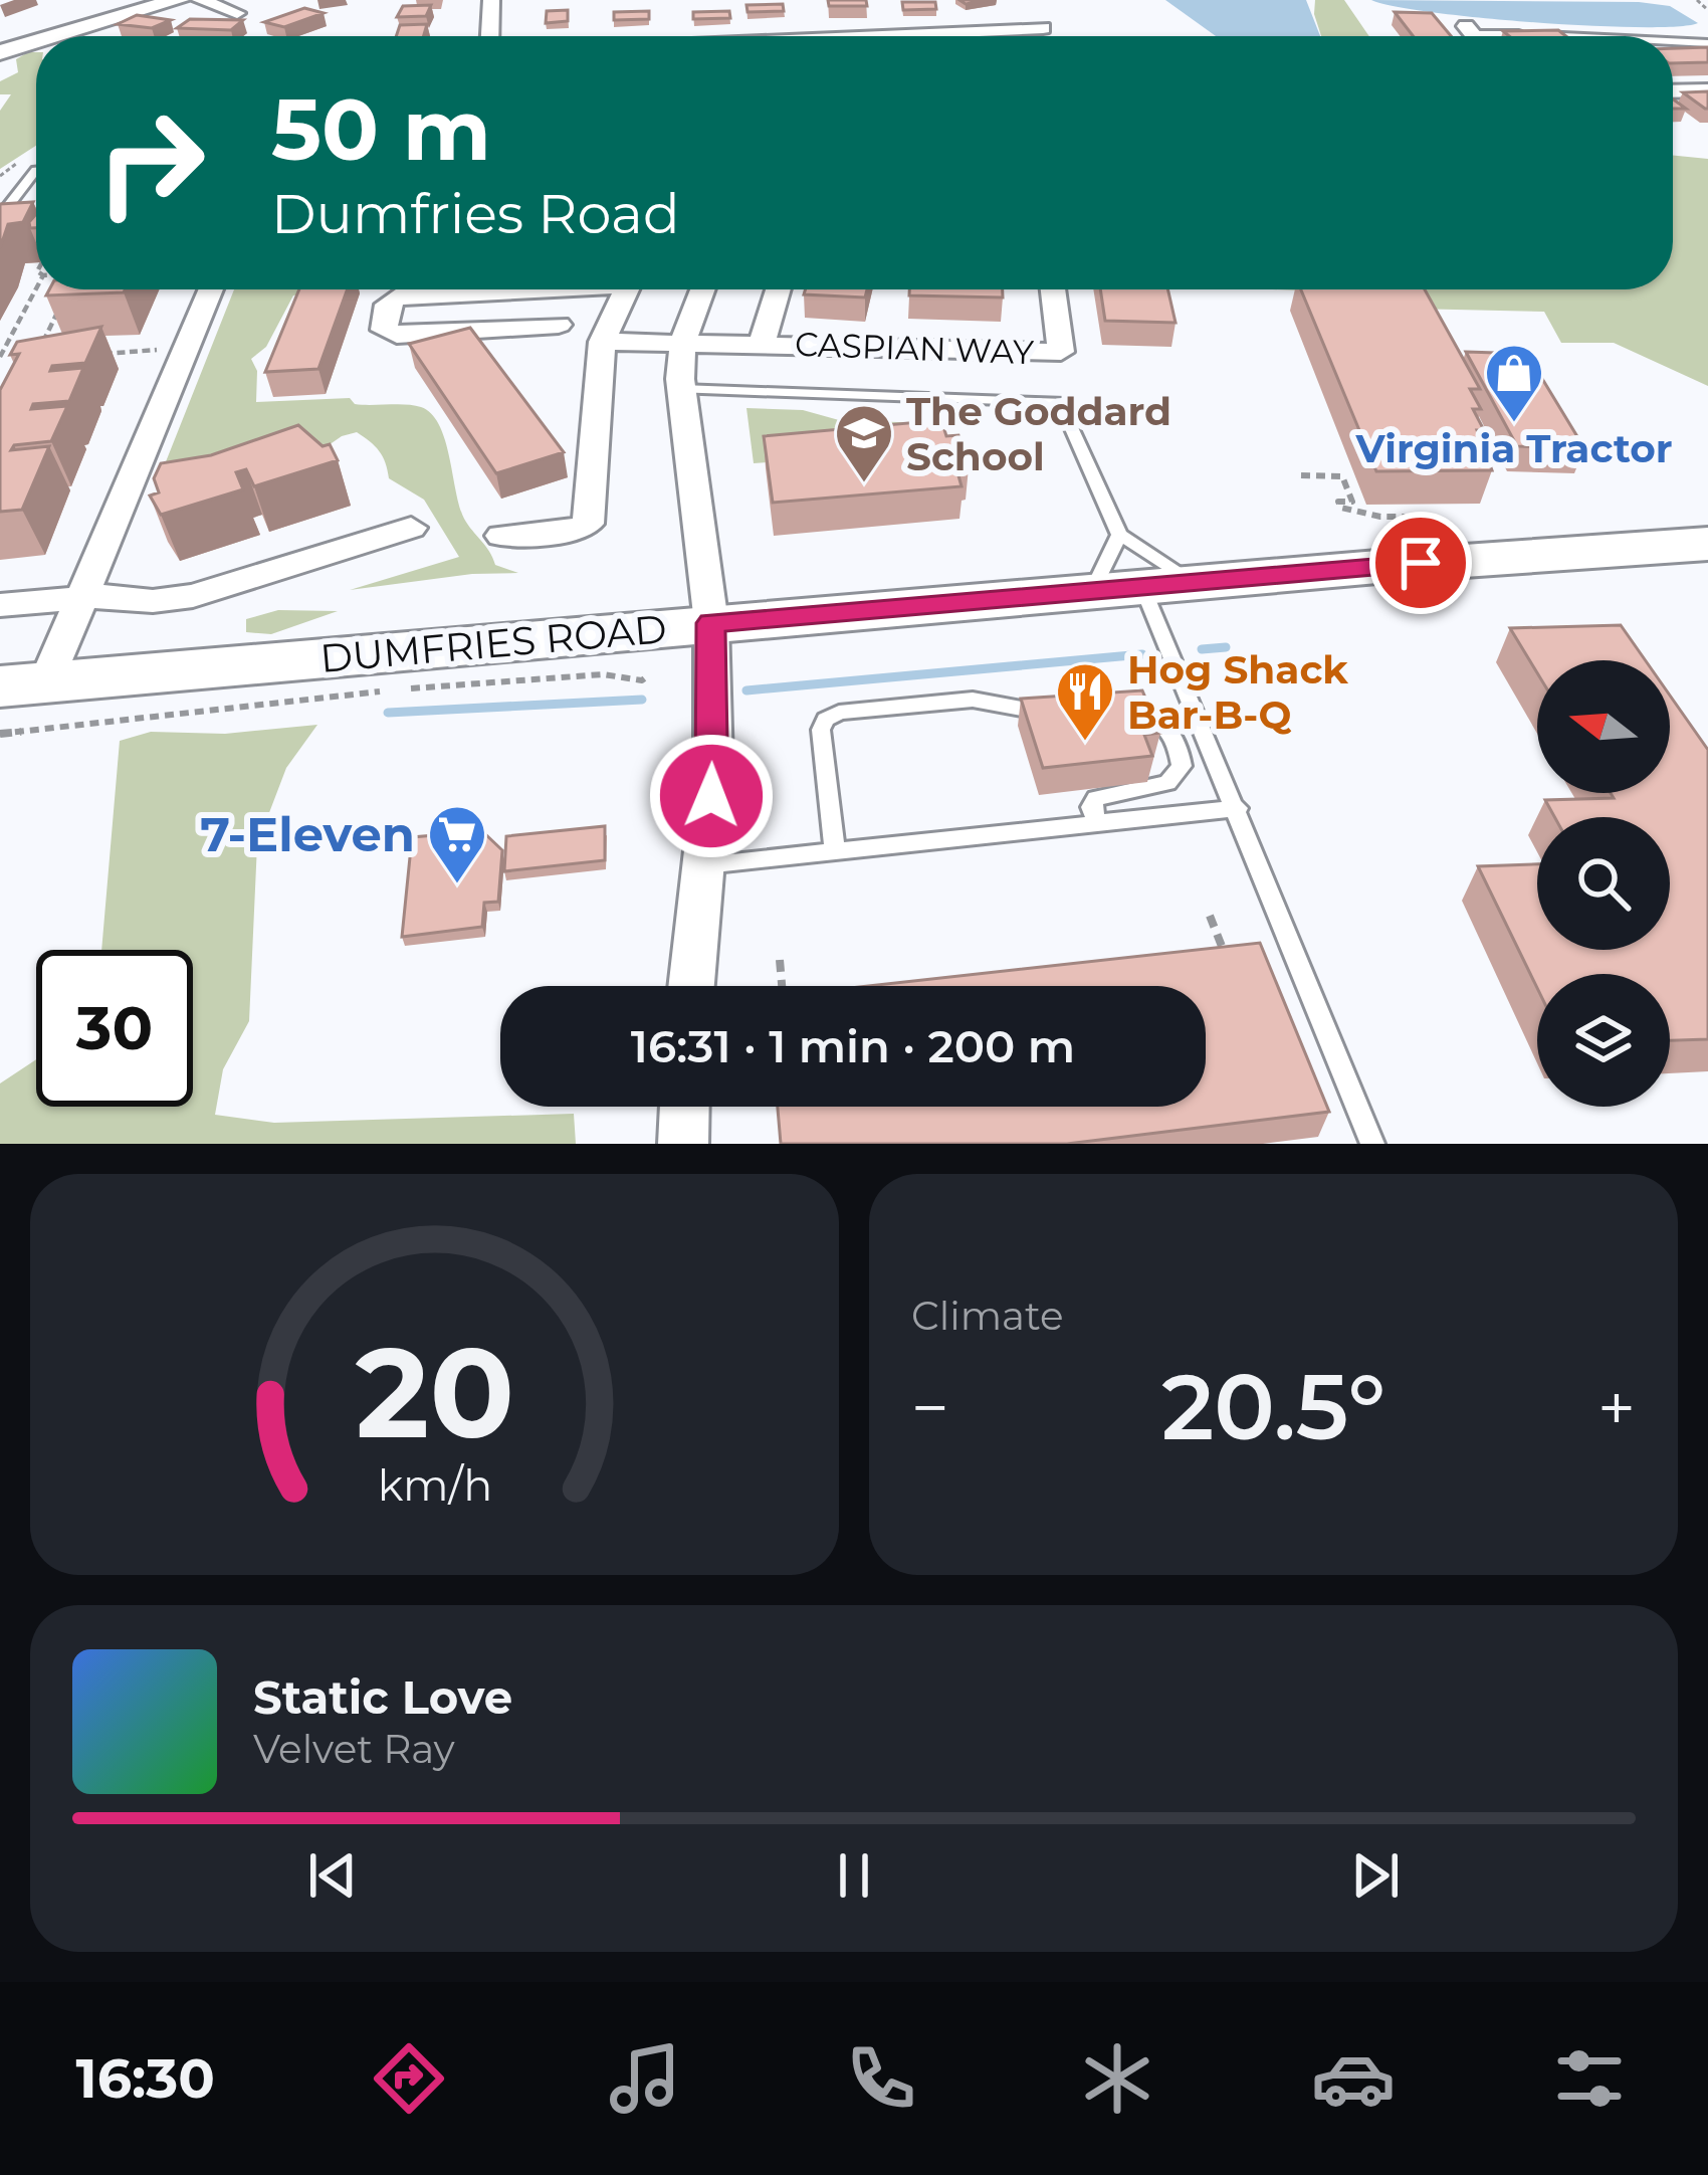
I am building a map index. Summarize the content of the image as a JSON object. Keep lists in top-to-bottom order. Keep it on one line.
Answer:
{"streets":{"main road":["DUMFRIES ROAD"],"street":["CASPIAN WAY"]},"places":{"shop":["Virginia Tractor"],"school or university":["The Goddard School"],"restaurant":["Hog Shack Bar-B-Q"],"supermarket":["7-Eleven"]},"north":"left","page":{"turn":["50 m","Dumfries Road"],"limit":"30","trip":"16:31 · 1 min · 200 m","tile":"Climate","heat":["−","20.5°","+"],"song":["Static Love","Velvet Ray"],"tabs":"16:30","gauge":["20","km/h"]}}
